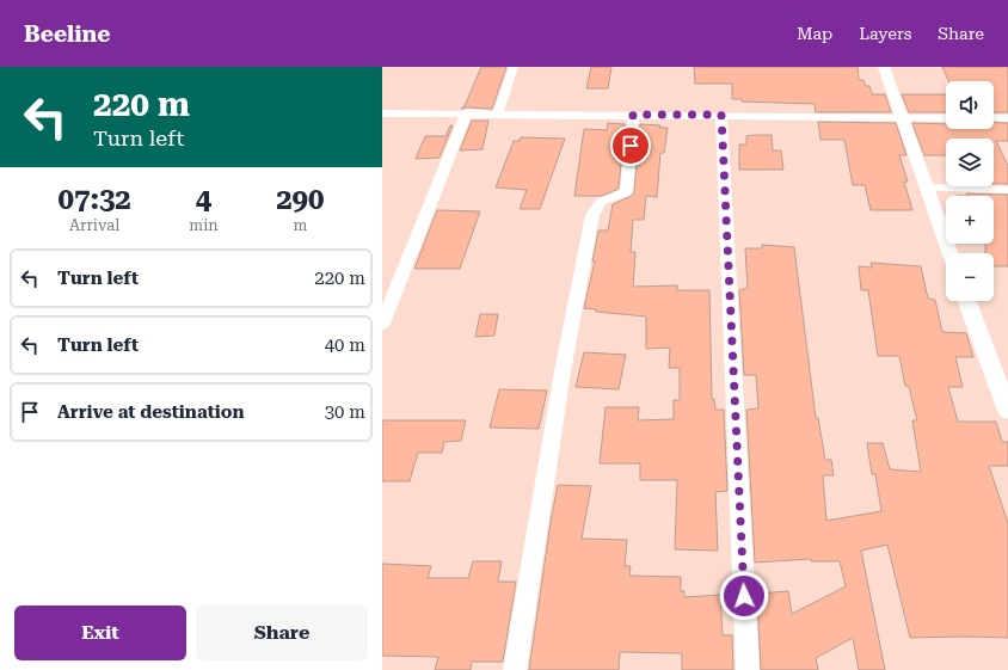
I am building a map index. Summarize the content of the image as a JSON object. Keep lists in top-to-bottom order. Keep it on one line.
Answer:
{"page":{"header":"Beeline","nav":["Map","Layers","Share"],"turn":["220 m","Turn left"],"map_buttons":["+","−"],"eta":["07:32","Arrival","4","min","290","m"],"list":[{"name":"Turn left","value":"220 m"},{"name":"Turn left","value":"40 m"},{"name":"Arrive at destination","value":"30 m"}],"buttons":["Exit","Share"]}}
